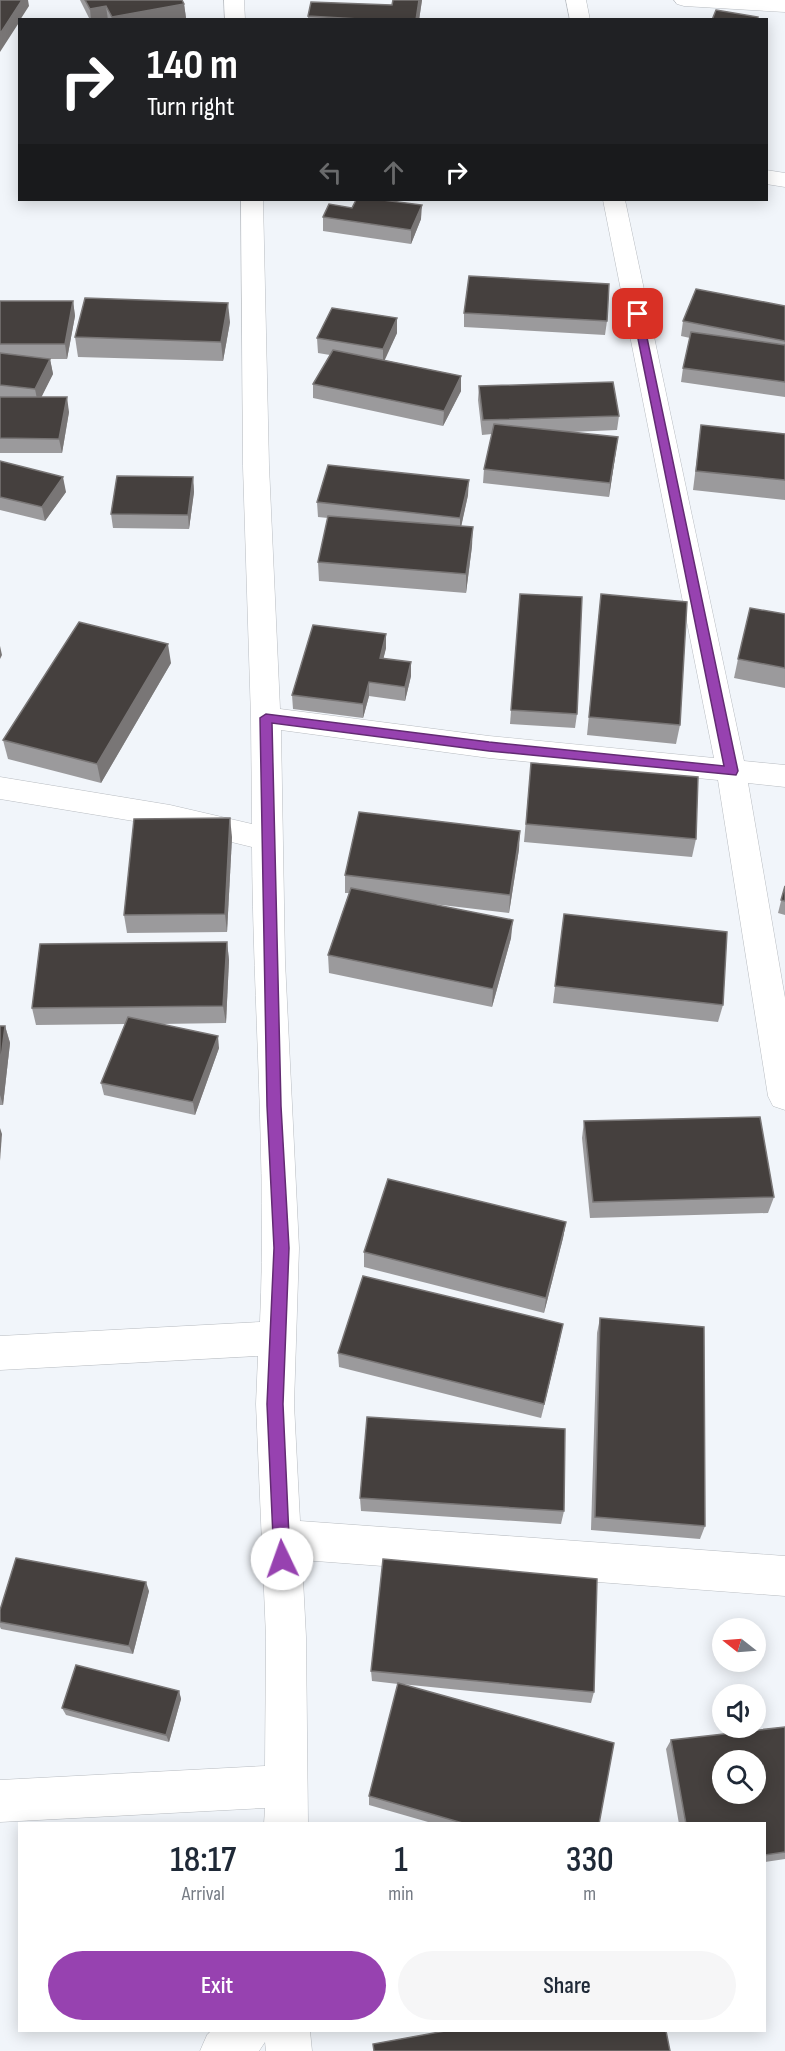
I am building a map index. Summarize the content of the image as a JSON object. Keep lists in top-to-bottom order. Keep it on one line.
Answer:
{"north":"left","page":{"turn":["140 m","Turn right"],"eta":["18:17","Arrival","1","min","330","m"],"buttons":["Exit","Share"]}}
